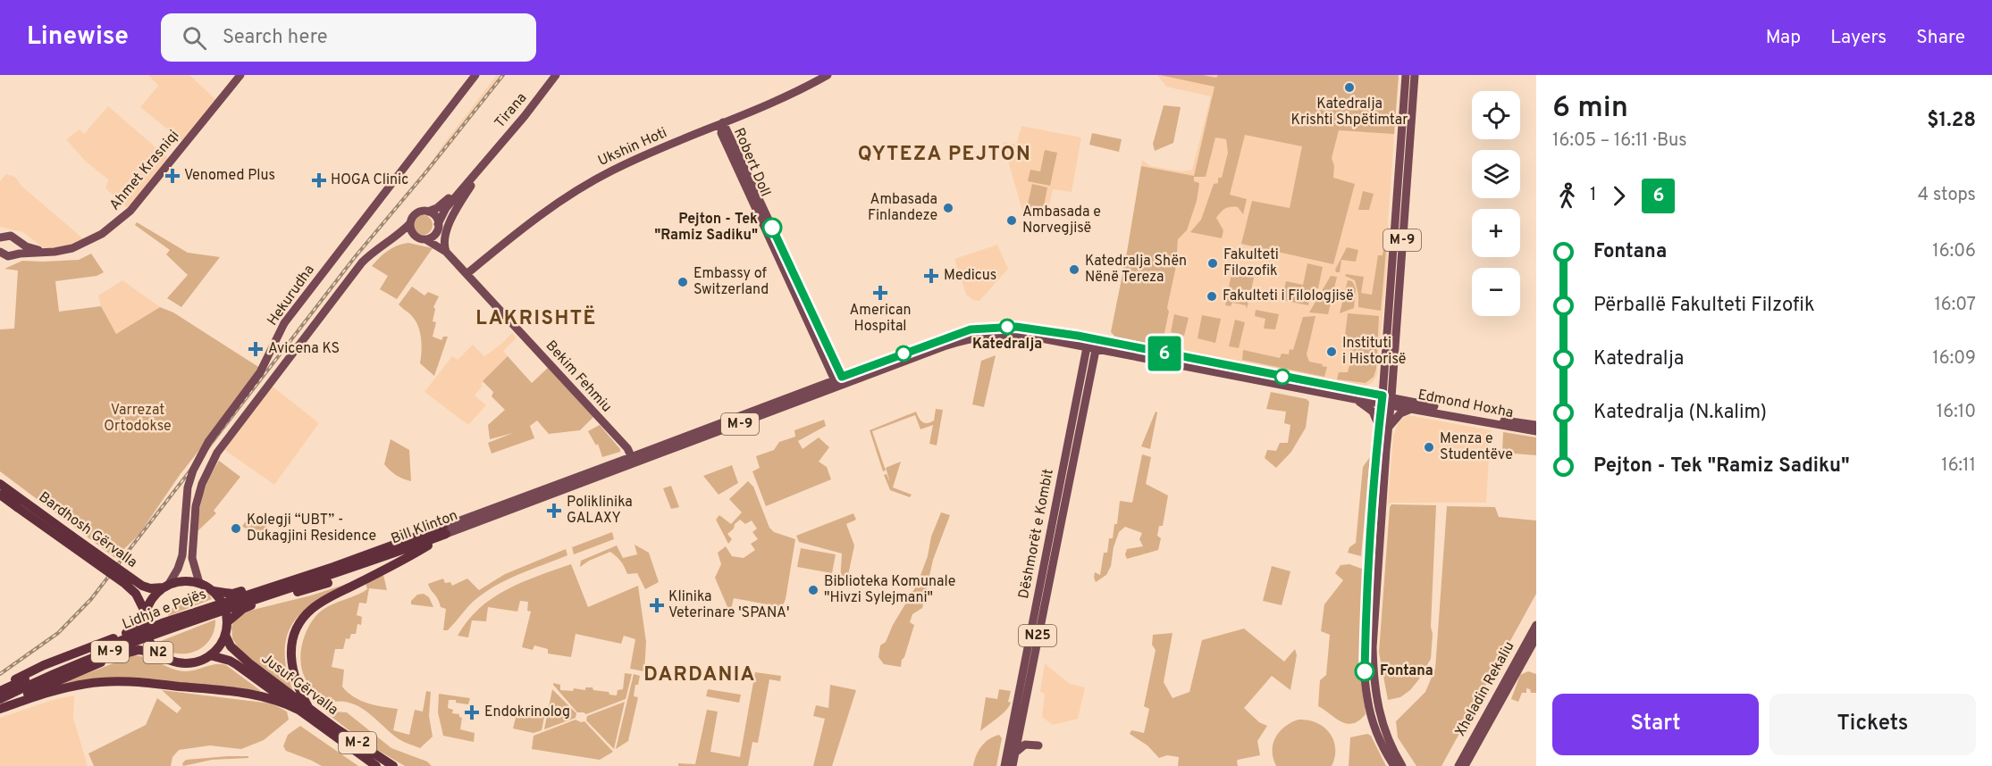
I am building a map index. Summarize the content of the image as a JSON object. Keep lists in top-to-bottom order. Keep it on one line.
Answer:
{"streets":{"highway":["M-9","Bill Klinton","Bardhosh Gërvalla","Lidhja e Pejës","N2","Jusuf Gërvalla","M-2"],"main road":["Tirana","Ukshin Hoti","Robert Doll","Ahmet Krasniqi","Hekurudha","Bekim Fehmiu","Edmond Hoxha","Dëshmorët e Kombit","N25","Xheladin Rekaliu"]},"crossings":[["Tirana","Bekim Fehmiu"],["Ukshin Hoti","Robert Doll"],["Ukshin Hoti","Bekim Fehmiu"],["Robert Doll","M-9"],["M-9","Bekim Fehmiu"],["M-9","Edmond Hoxha"],["M-9","Bill Klinton"],["M-9","Dëshmorët e Kombit"],["Hekurudha","Bardhosh Gërvalla"],["Hekurudha","N2"],["Hekurudha","Jusuf Gërvalla"],["Bekim Fehmiu","Bill Klinton"],["Bill Klinton","Lidhja e Pejës"],["Bardhosh Gërvalla","N2"],["Bardhosh Gërvalla","Jusuf Gërvalla"],["N2","Jusuf Gërvalla"]],"districts":["QYTEZA PEJTON","LAKRISHTË","DARDANIA"],"parks":["Varrezat Ortodokse"],"places":{"other":["Katedralja Krishti Shpëtimtar","Ambasada Finlandeze","Ambasada e Norvegjisë","Pejton - Tek \"Ramiz Sadiku\"","Fakulteti Filozofik","Katedralja Shën Nënë Tereza","Embassy of Switzerland","Fakulteti i Filologjisë","Katedralja","Instituti i Historisë","Menza e Studentëve","Kolegji “UBT” - Dukagjini Residence","Biblioteka Komunale \"Hivzi Sylejmani\"","Fontana"],"health":["Venomed Plus","HOGA Clinic","Medicus","American Hospital","Avicena KS","Poliklinika GALAXY","Klinika Veterinare 'SPANA'","Endokrinolog"]},"lines":["bus line 6"],"page":{"header":"Linewise","search":"Search here","nav":["Map","Layers","Share"],"on_map":"6","heading":["6 min","16:05 – 16:11 · Bus","$1.28"],"map_buttons":["+","−"],"legs":["1","6","4 stops"],"list":[{"name":"Fontana","value":"16:06"},{"name":"Përballë Fakulteti Filzofik","value":"16:07"},{"name":"Katedralja","value":"16:09"},{"name":"Katedralja (N.kalim)","value":"16:10"},{"name":"Pejton - Tek \"Ramiz Sadiku\"","value":"16:11"}],"buttons":["Start","Tickets"]}}
